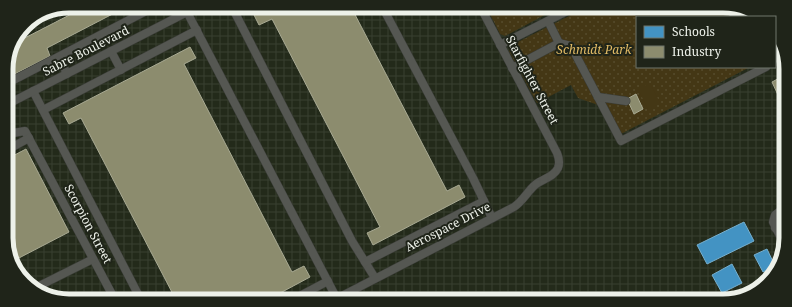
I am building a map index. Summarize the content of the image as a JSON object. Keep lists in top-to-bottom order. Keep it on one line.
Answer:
{"streets":{"street":["Sabre Boulevard","Starfighter Street","Scorpion Street","Aerospace Drive"]},"crossings":[["Starfighter Street","Aerospace Drive"]],"parks":["Schmidt Park"],"legend":["Schools","Industry"]}
